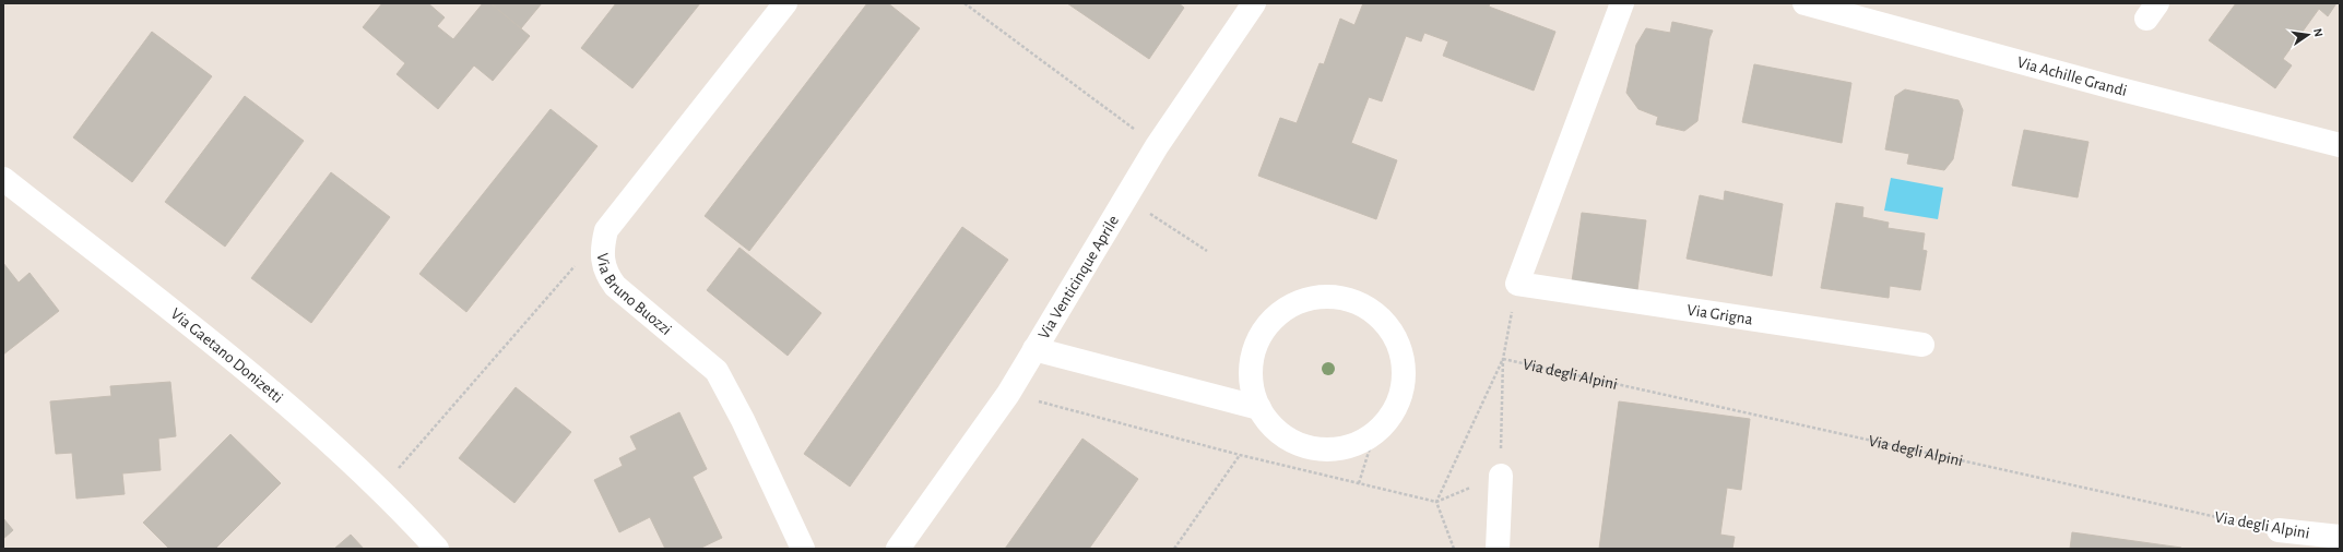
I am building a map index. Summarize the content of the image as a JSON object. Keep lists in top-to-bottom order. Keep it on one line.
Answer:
{"streets":{"street":["Via Achille Grandi","Via Venticinque Aprile","Via Bruno Buozzi","Via Grigna","Via Gaetano Donizetti","Via degli Alpini"]},"north":"right"}
